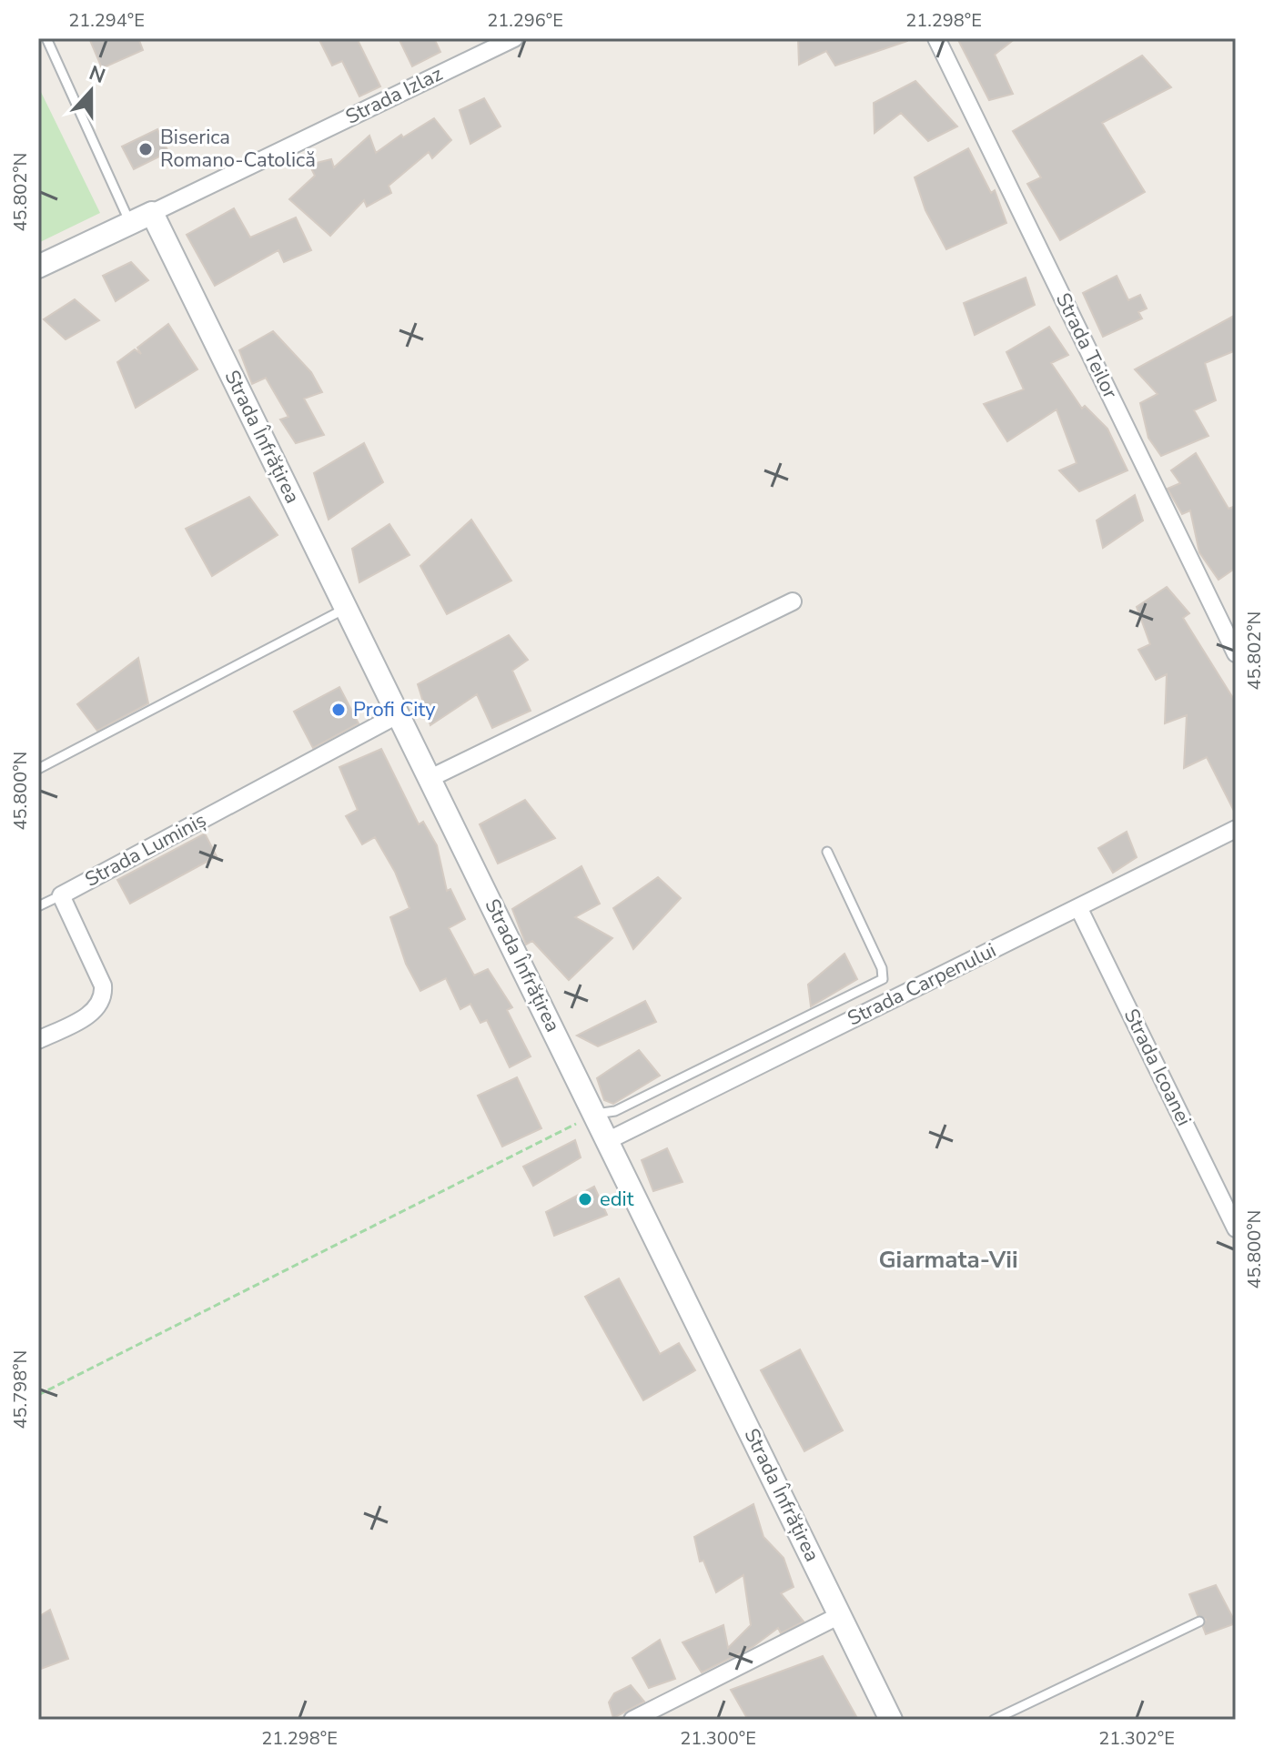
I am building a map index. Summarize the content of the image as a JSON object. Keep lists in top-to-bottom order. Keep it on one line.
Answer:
{"streets":{"street":["Strada Izlaz","Strada Teilor","Strada Înfrățirea","Strada Luminiș","Strada Carpenului","Strada Icoanei"]},"crossings":[["Strada Izlaz","Strada Înfrățirea"],["Strada Înfrățirea","Strada Luminiș"],["Strada Înfrățirea","Strada Carpenului"],["Strada Carpenului","Strada Icoanei"]],"districts":["Giarmata-Vii"],"places":["Biserica Romano-Catolică","Profi City","edit"],"north":"top","coordinates":["21.294°E","21.296°E","21.298°E","45.802°N","45.800°N","45.798°N","21.300°E","21.302°E"]}
